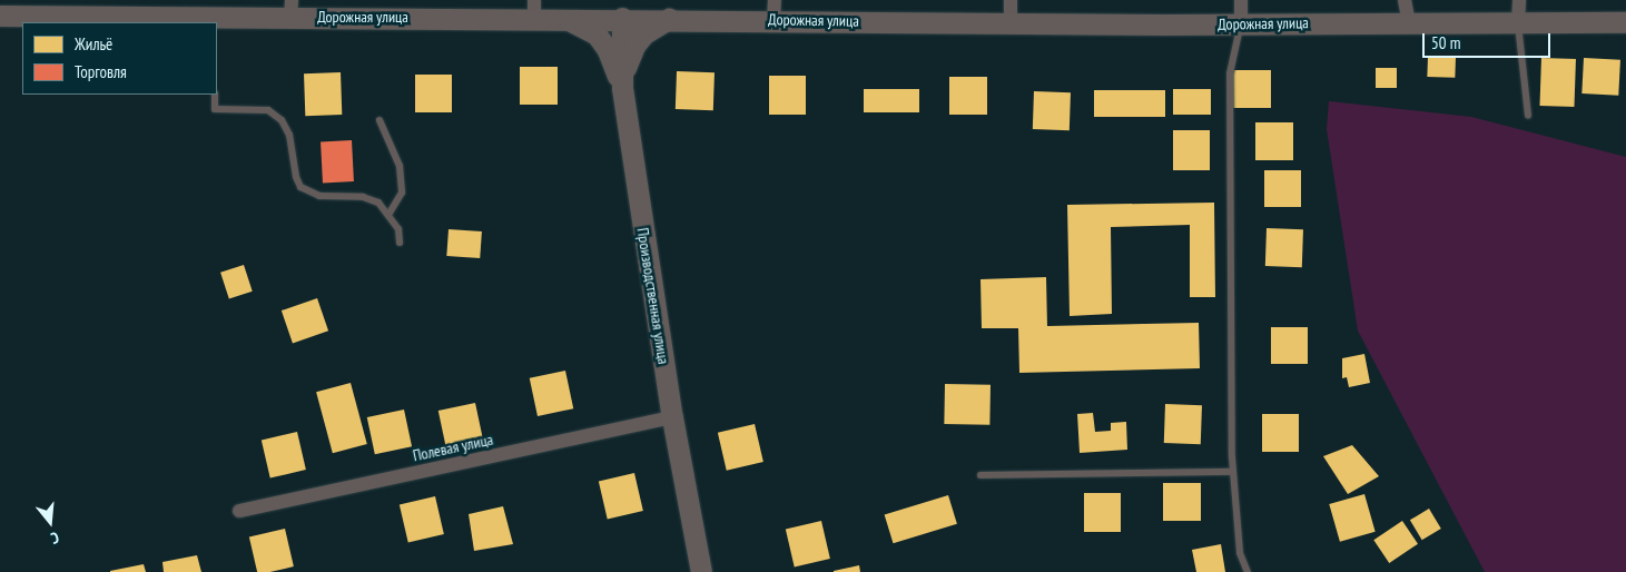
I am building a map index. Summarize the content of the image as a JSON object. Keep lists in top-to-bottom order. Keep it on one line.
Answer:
{"streets":{"main road":["Дорожная улица","Производственная улица"],"street":["Полевая улица"]},"crossings":[["Дорожная улица","Производственная улица"],["Производственная улица","Полевая улица"]],"legend":["Жильё","Торговля"],"scale_bar":"50 m","north":"bottom"}
